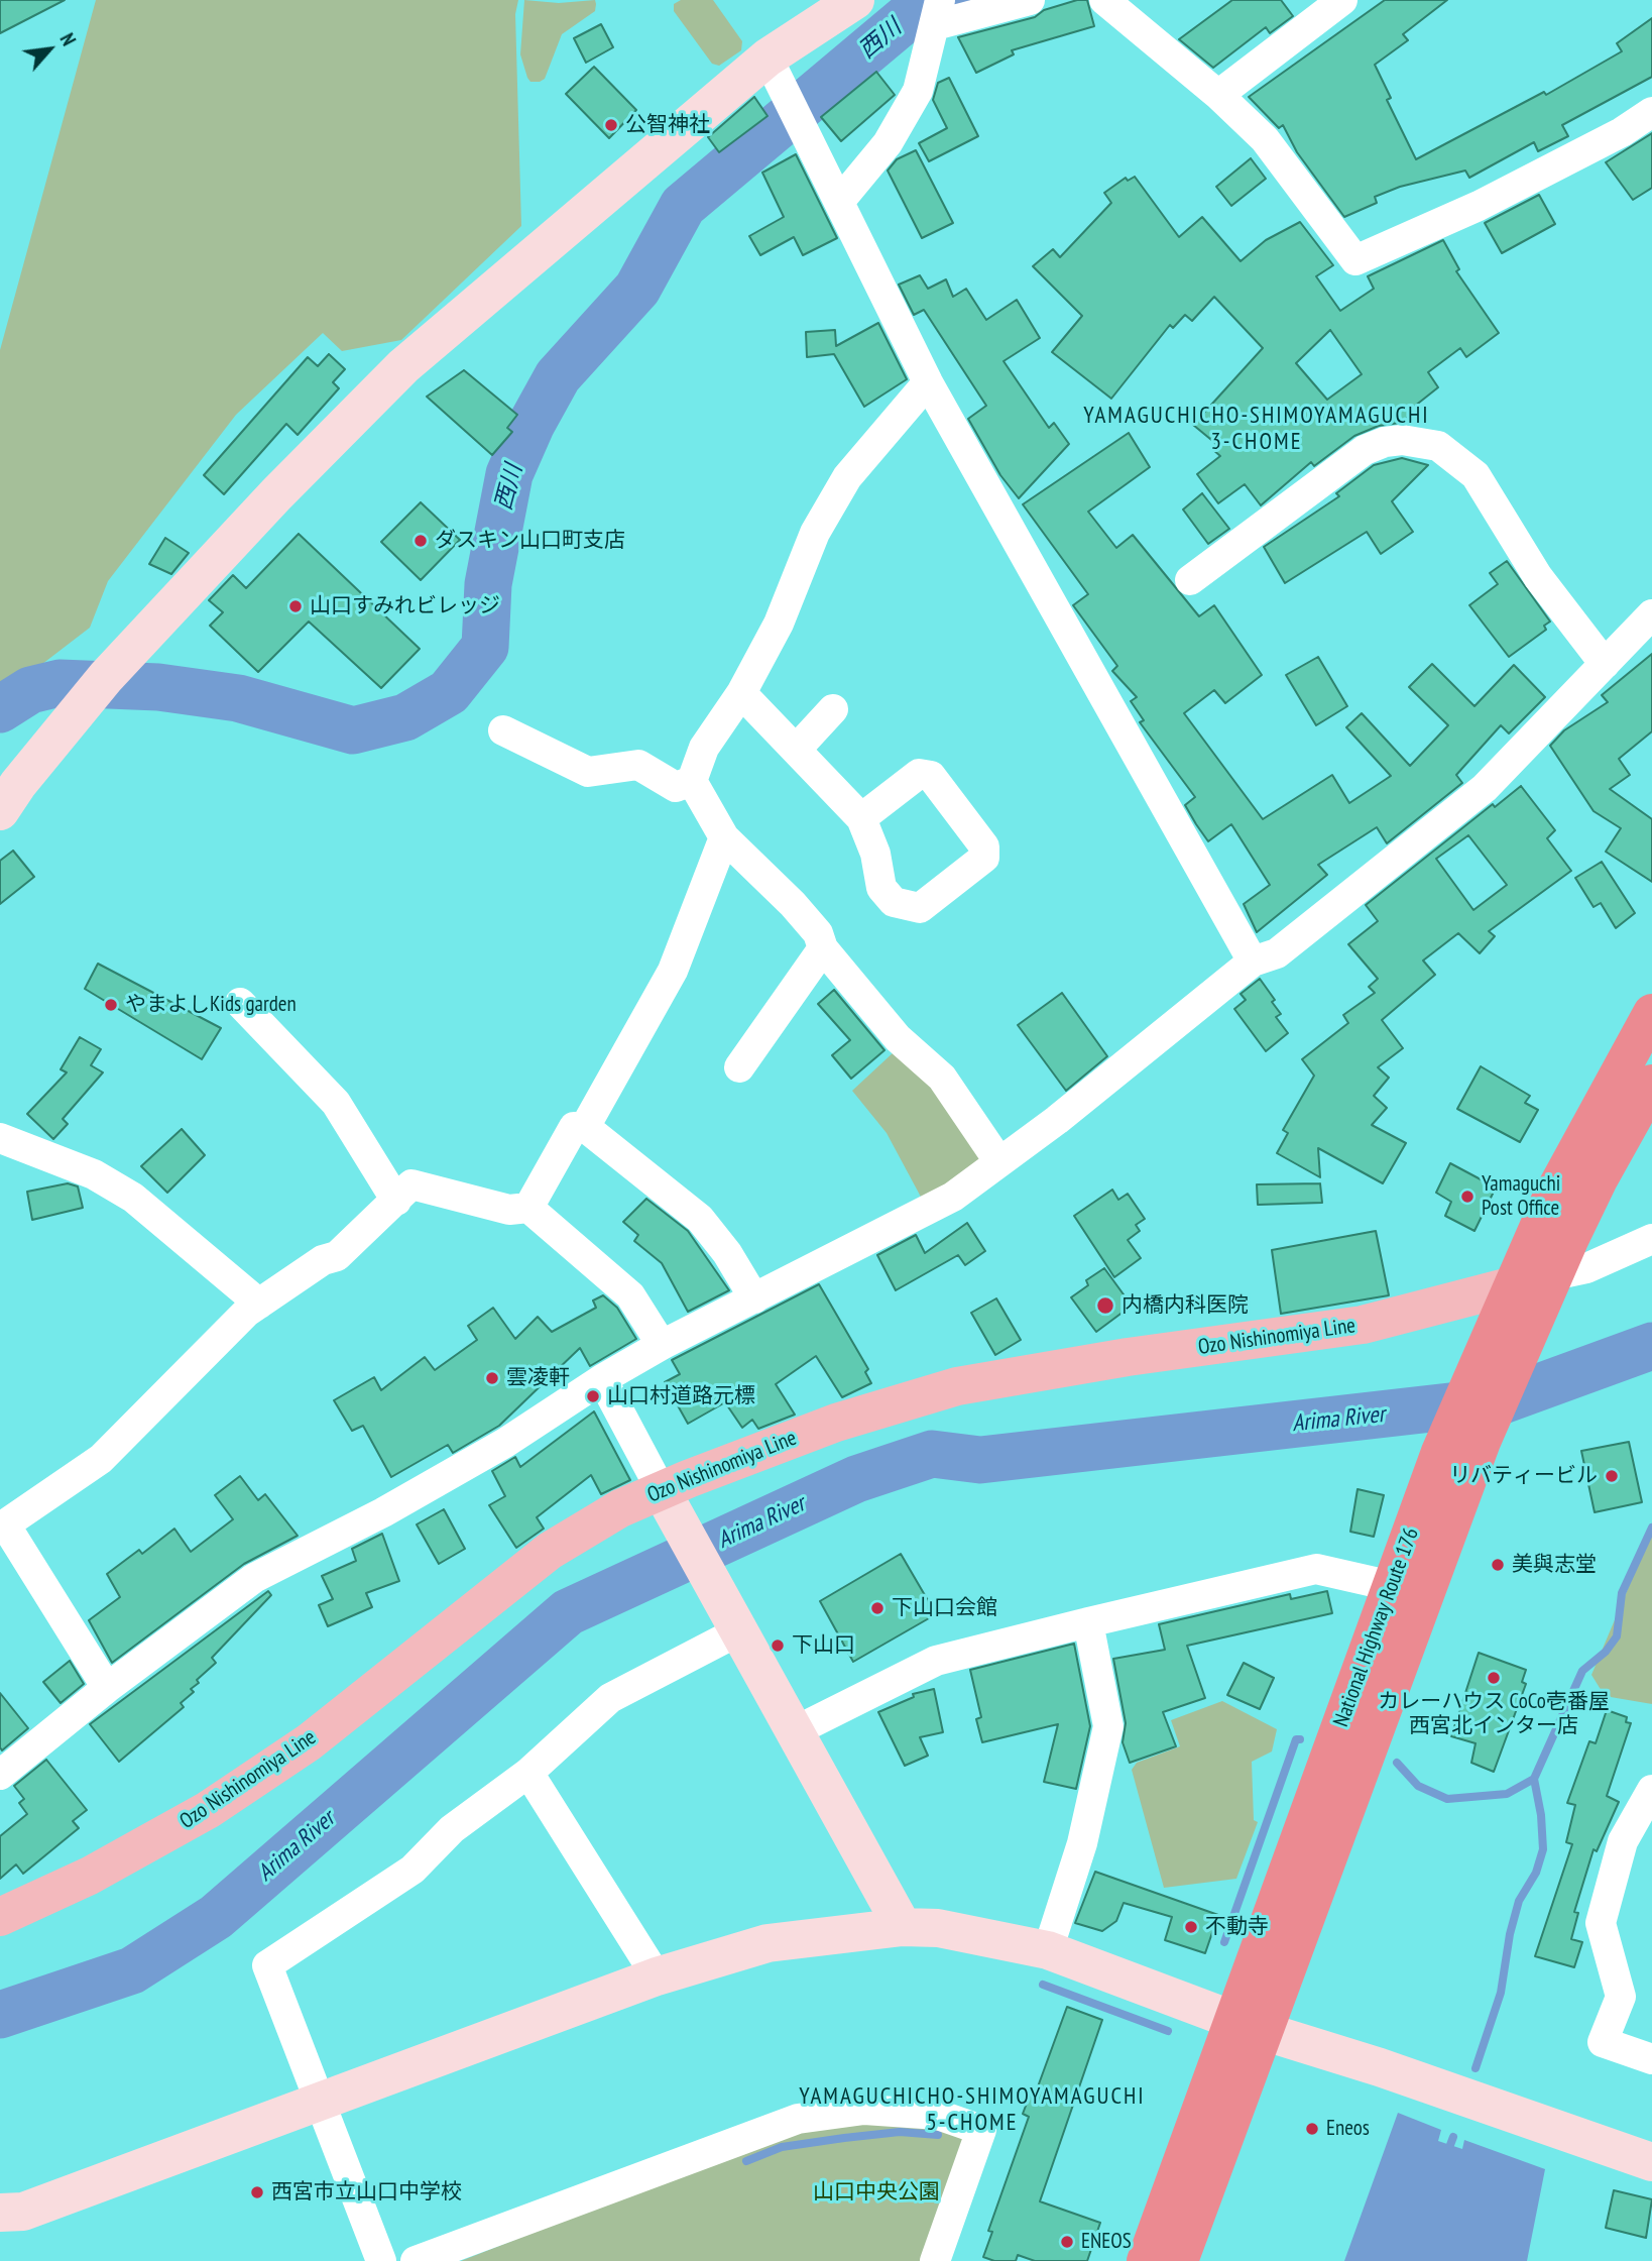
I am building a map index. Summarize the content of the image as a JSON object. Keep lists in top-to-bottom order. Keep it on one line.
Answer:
{"streets":{"highway":["National Highway Route 176"],"main road":["Ozo Nishinomiya Line"]},"crossings":[["Ozo Nishinomiya Line","National Highway Route 176"]],"districts":["YAMAGUCHICHO-SHIMOYAMAGUCHI 3-CHOME","YAMAGUCHICHO-SHIMOYAMAGUCHI 5-CHOME"],"water":["西川","Arima River"],"parks":["山口中央公園"],"places":["公智神社","ダスキン山口町支店","山口すみれビレッジ","やまよしKids garden","Yamaguchi Post Office","内橋内科医院","雲凌軒","山口村道路元標","リバティービル","美與志堂","下山口会館","下山口","カレーハウス CoCo壱番屋 西宮北インター店","不動寺","Eneos","西宮市立山口中学校","ENEOS"],"north":"top right"}
